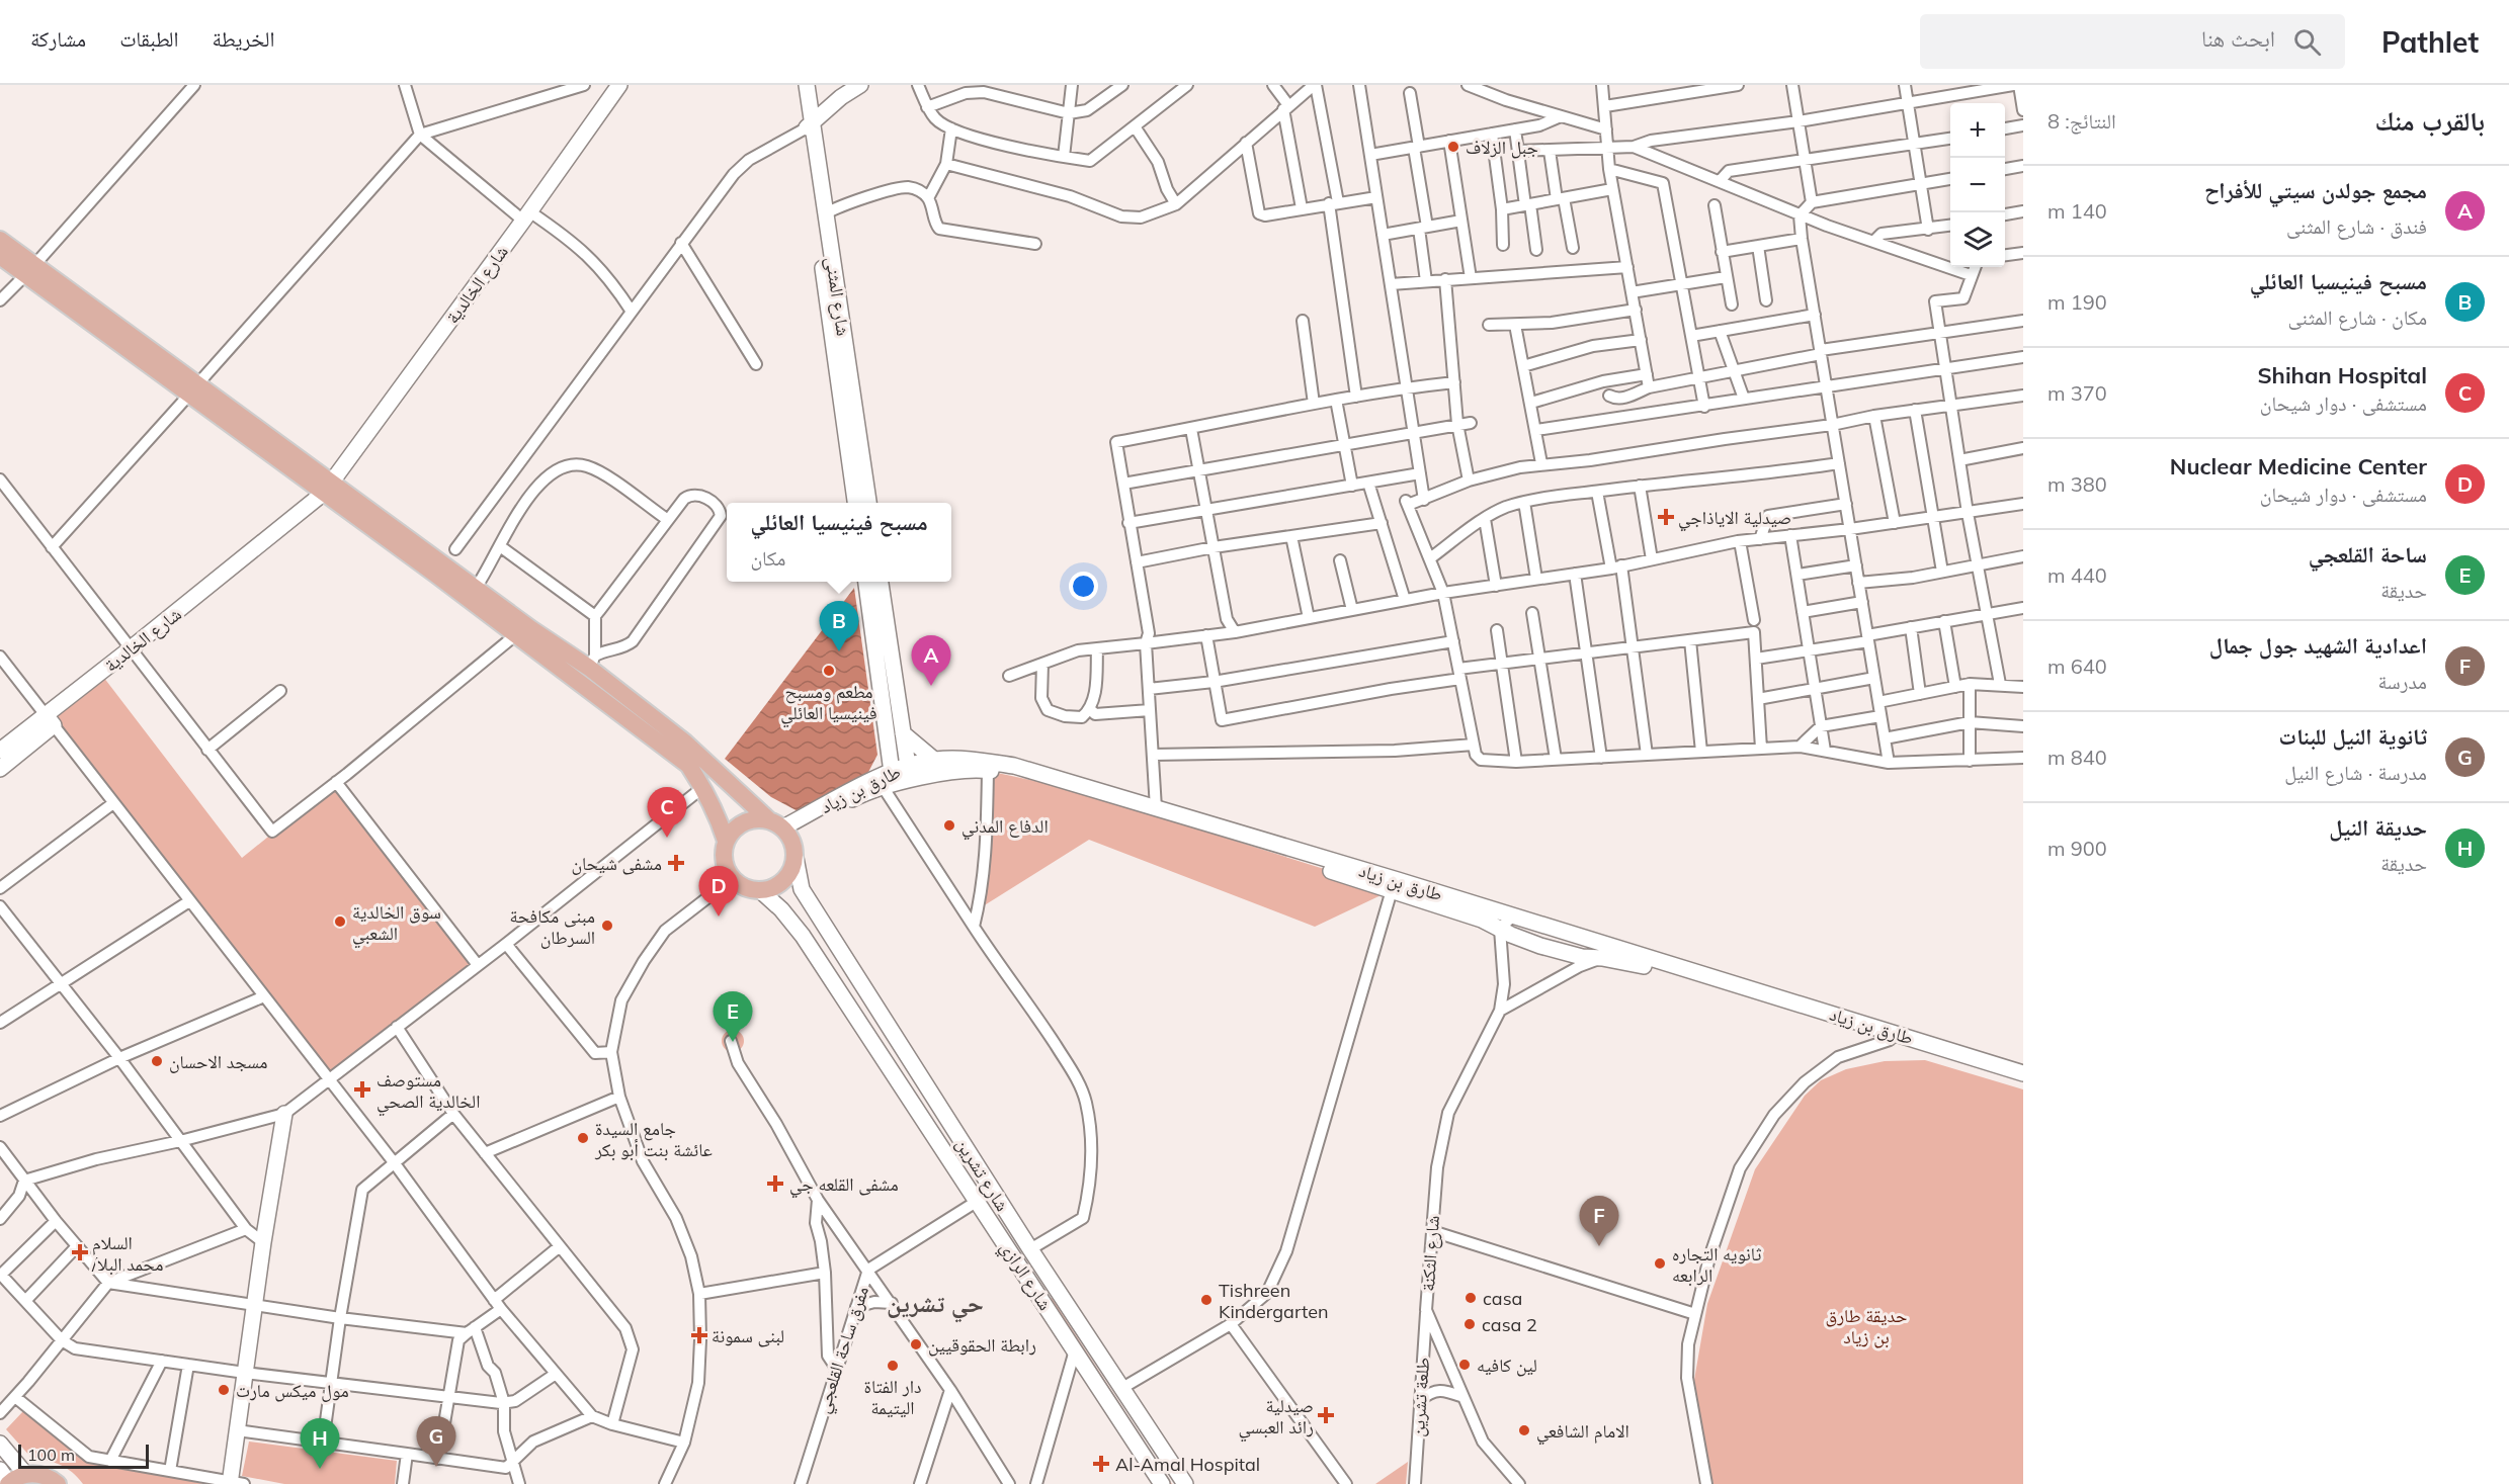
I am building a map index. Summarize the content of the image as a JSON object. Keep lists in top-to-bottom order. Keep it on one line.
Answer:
{"streets":{"main road":["شارع الخالدية","شارع المثنى","طارق بن زياد","شارع تشرين","شارع الرازي"],"street":["شارع الثكنة","مفرق ساحة القلعجي","طلعة تشرين"]},"crossings":[["شارع تشرين","شارع الرازي"],["شارع الثكنة","طلعة تشرين"],["شارع الرازي","مفرق ساحة القلعجي"]],"districts":["حي تشرين"],"parks":["حديقة طارق بن زياد"],"places":{"other":["جبل الزلاف","مطعم ومسبح فينيسيا العائلي","الدفاع المدني","سوق الخالدية الشعبي","مبنى مكافحة السرطان","مسجد الاحسان","جامع السيدة عائشة بنت أبو بكر","ثانويه التجاره الرابعه","casa","Tishreen Kindergarten","casa 2","رابطة الحقوقيين","لين كافيه","دار الفتاة اليتيمة","مول ميكس مارت","الامام الشافعي"],"health":["صيدلية الاياذاجي","مشفى شيحان","مستوصف الخالدية الصحي","مشفى القلعه جي","السلام /محمد البلا","لبنى سمونة","صيدلية رائد العبسي","Al-Amal Hospital"]},"scale_bar":"100 m","page":{"header":"Pathlet","search":"ابحث هنا","nav":["الخريطة","الطبقات","مشاركة"],"heading":["بالقرب منك","النتائج: 8"],"map_buttons":["+","−"],"list":[{"mark":"A","name":"مجمع جولدن سيتي للأفراح","note":"فندق · شارع المثنى","value":"140 m"},{"mark":"B","name":"مسبح فينيسيا العائلي","note":"مكان · شارع المثنى","value":"190 m"},{"mark":"C","name":"Shihan Hospital","note":"مستشفى · دوار شيحان","value":"370 m"},{"mark":"D","name":"Nuclear Medicine Center","note":"مستشفى · دوار شيحان","value":"380 m"},{"mark":"E","name":"ساحة القلعجي","note":"حديقة","value":"440 m"},{"mark":"F","name":"اعدادية الشهيد جول جمال","note":"مدرسة","value":"640 m"},{"mark":"G","name":"ثانوية النيل للبنات","note":"مدرسة · شارع النيل","value":"840 m"},{"mark":"H","name":"حديقة النيل","note":"حديقة","value":"900 m"}],"popup":["مسبح فينيسيا العائلي","مكان"],"pins":["B","A","C","D","E","F","G","H"],"scale":"100 m"}}
